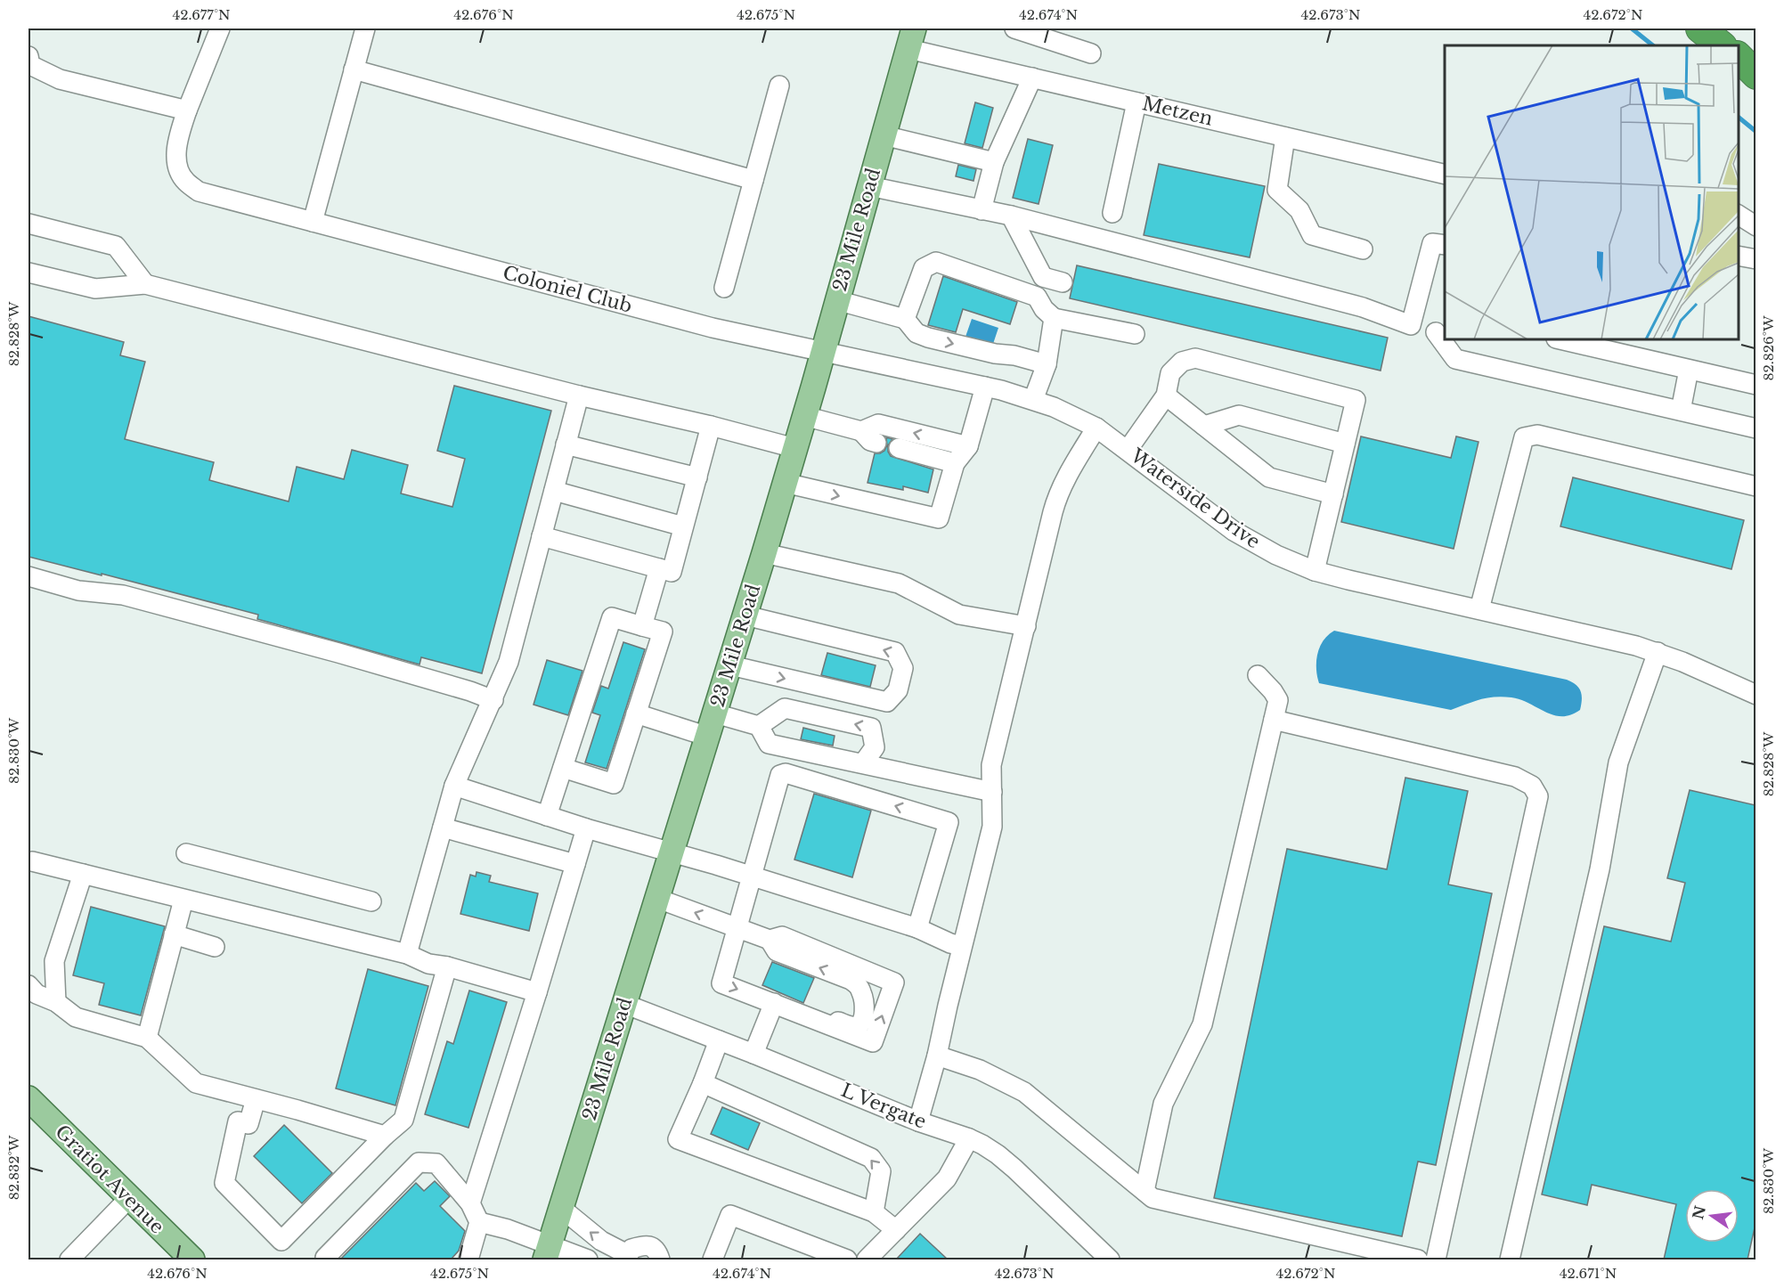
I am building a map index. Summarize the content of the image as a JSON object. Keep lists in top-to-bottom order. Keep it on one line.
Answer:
{"streets":{"main road":["23 Mile Road","Gratiot Avenue"],"street":["Metzen","Coloniel Club","Waterside Drive","L Vergate"]},"crossings":[["Metzen","23 Mile Road"],["23 Mile Road","Coloniel Club"],["23 Mile Road","Waterside Drive"],["23 Mile Road","L Vergate"],["Coloniel Club","Waterside Drive"]],"north":"left","coordinates":["42.677°N","42.676°N","42.675°N","42.674°N","42.673°N","42.672°N","82.828°W","82.826°W","82.830°W","82.832°W","42.671°N"]}
